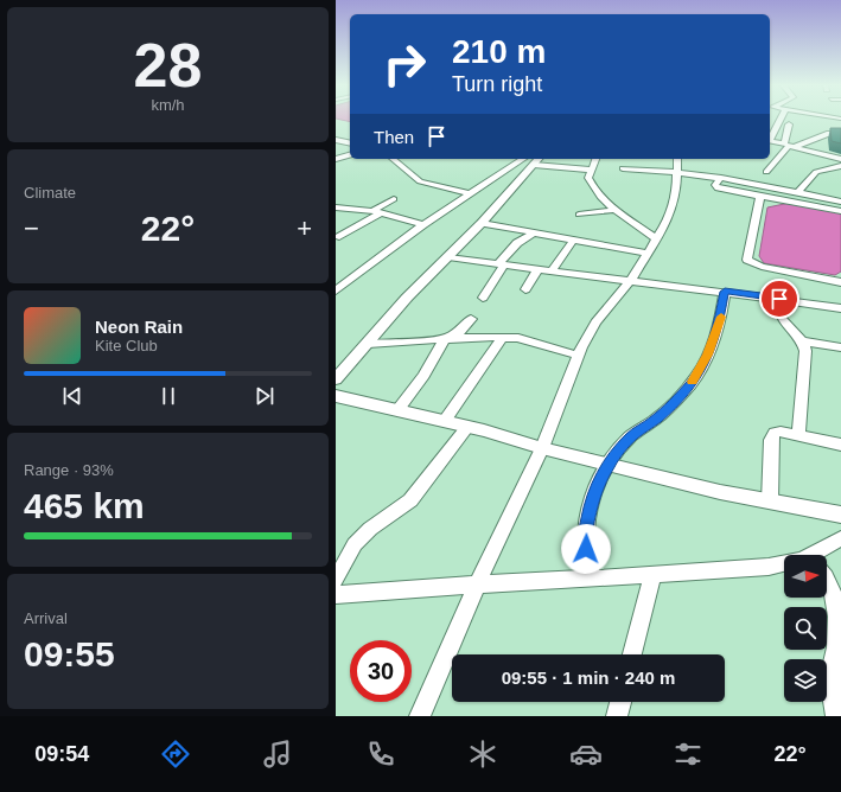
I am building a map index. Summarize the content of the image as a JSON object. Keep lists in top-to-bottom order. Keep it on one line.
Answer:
{"north":"right","page":{"tile":[["28","km/h"],"Climate",["Range · 93%","465 km"],["Arrival","09:55"]],"turn":["210 m","Turn right"],"then":"Then","heat":["−","22°","+"],"song":["Neon Rain","Kite Club"],"limit":"30","trip":"09:55 · 1 min · 240 m","tabs":["09:54","22°"]}}
